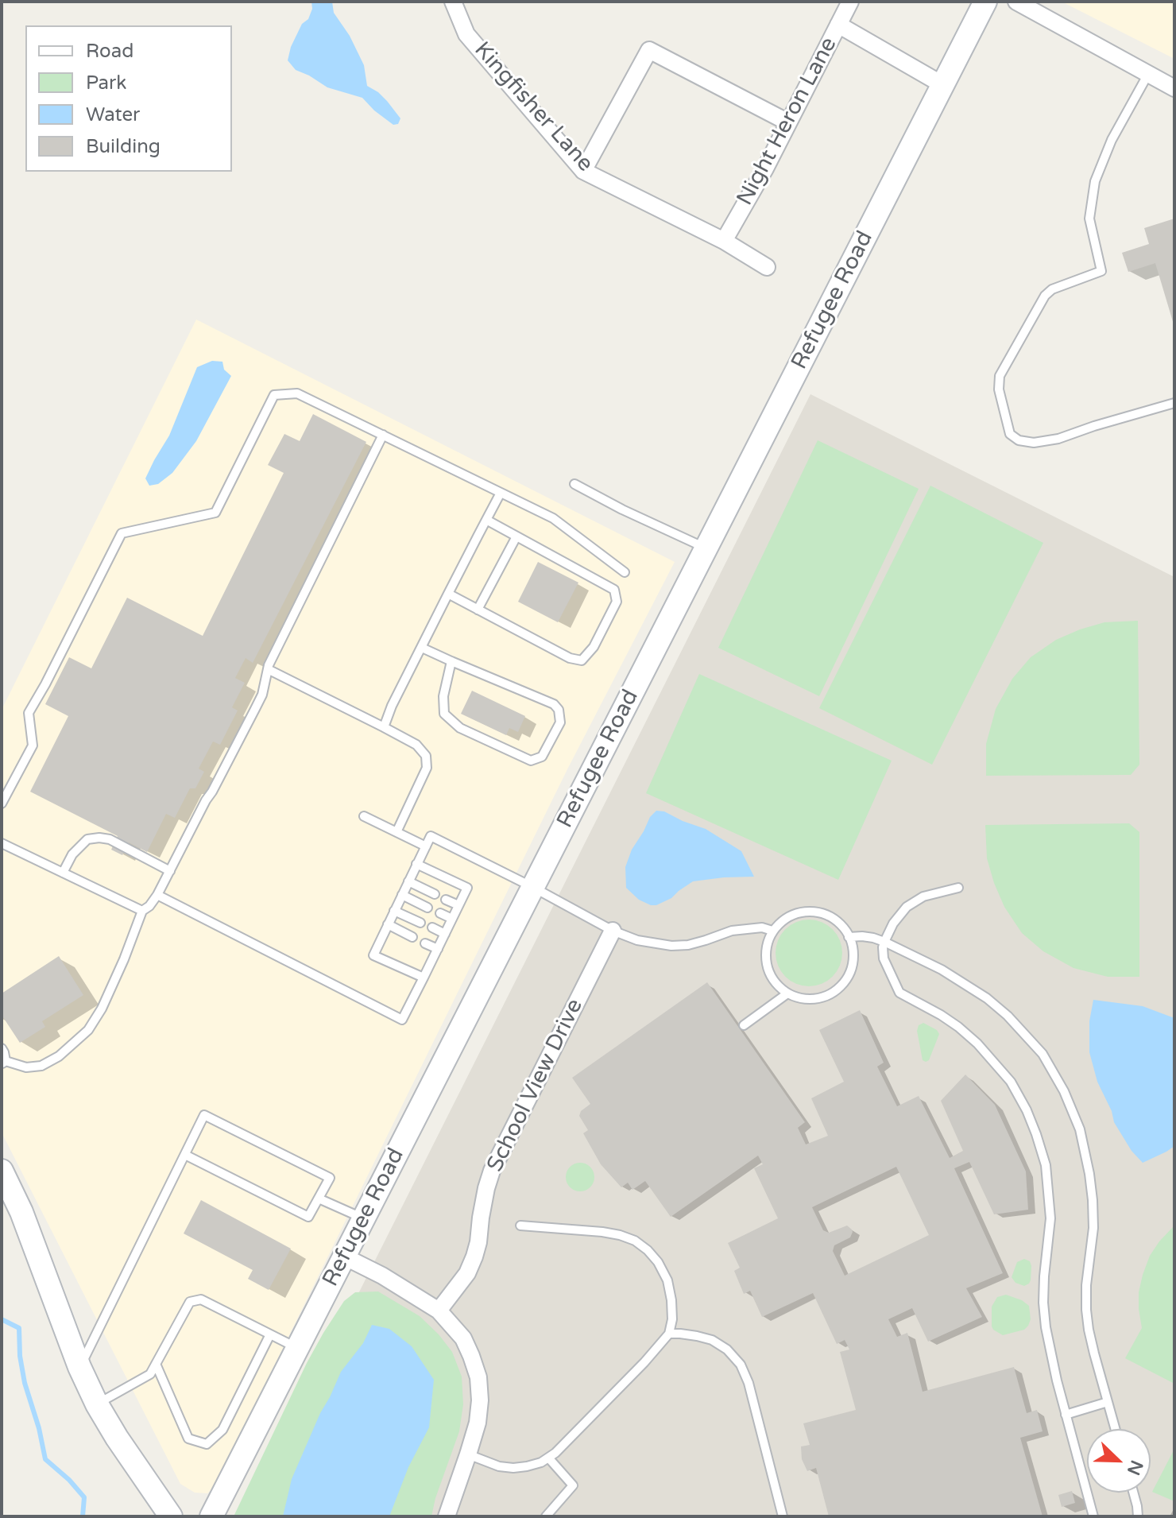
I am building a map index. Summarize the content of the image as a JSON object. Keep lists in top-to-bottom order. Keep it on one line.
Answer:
{"streets":{"main road":["Refugee Road"],"street":["Kingfisher Lane","Night Heron Lane","School View Drive"]},"crossings":[["Kingfisher Lane","Night Heron Lane"]],"legend":["Road","Park","Water","Building"],"north":"bottom right"}
